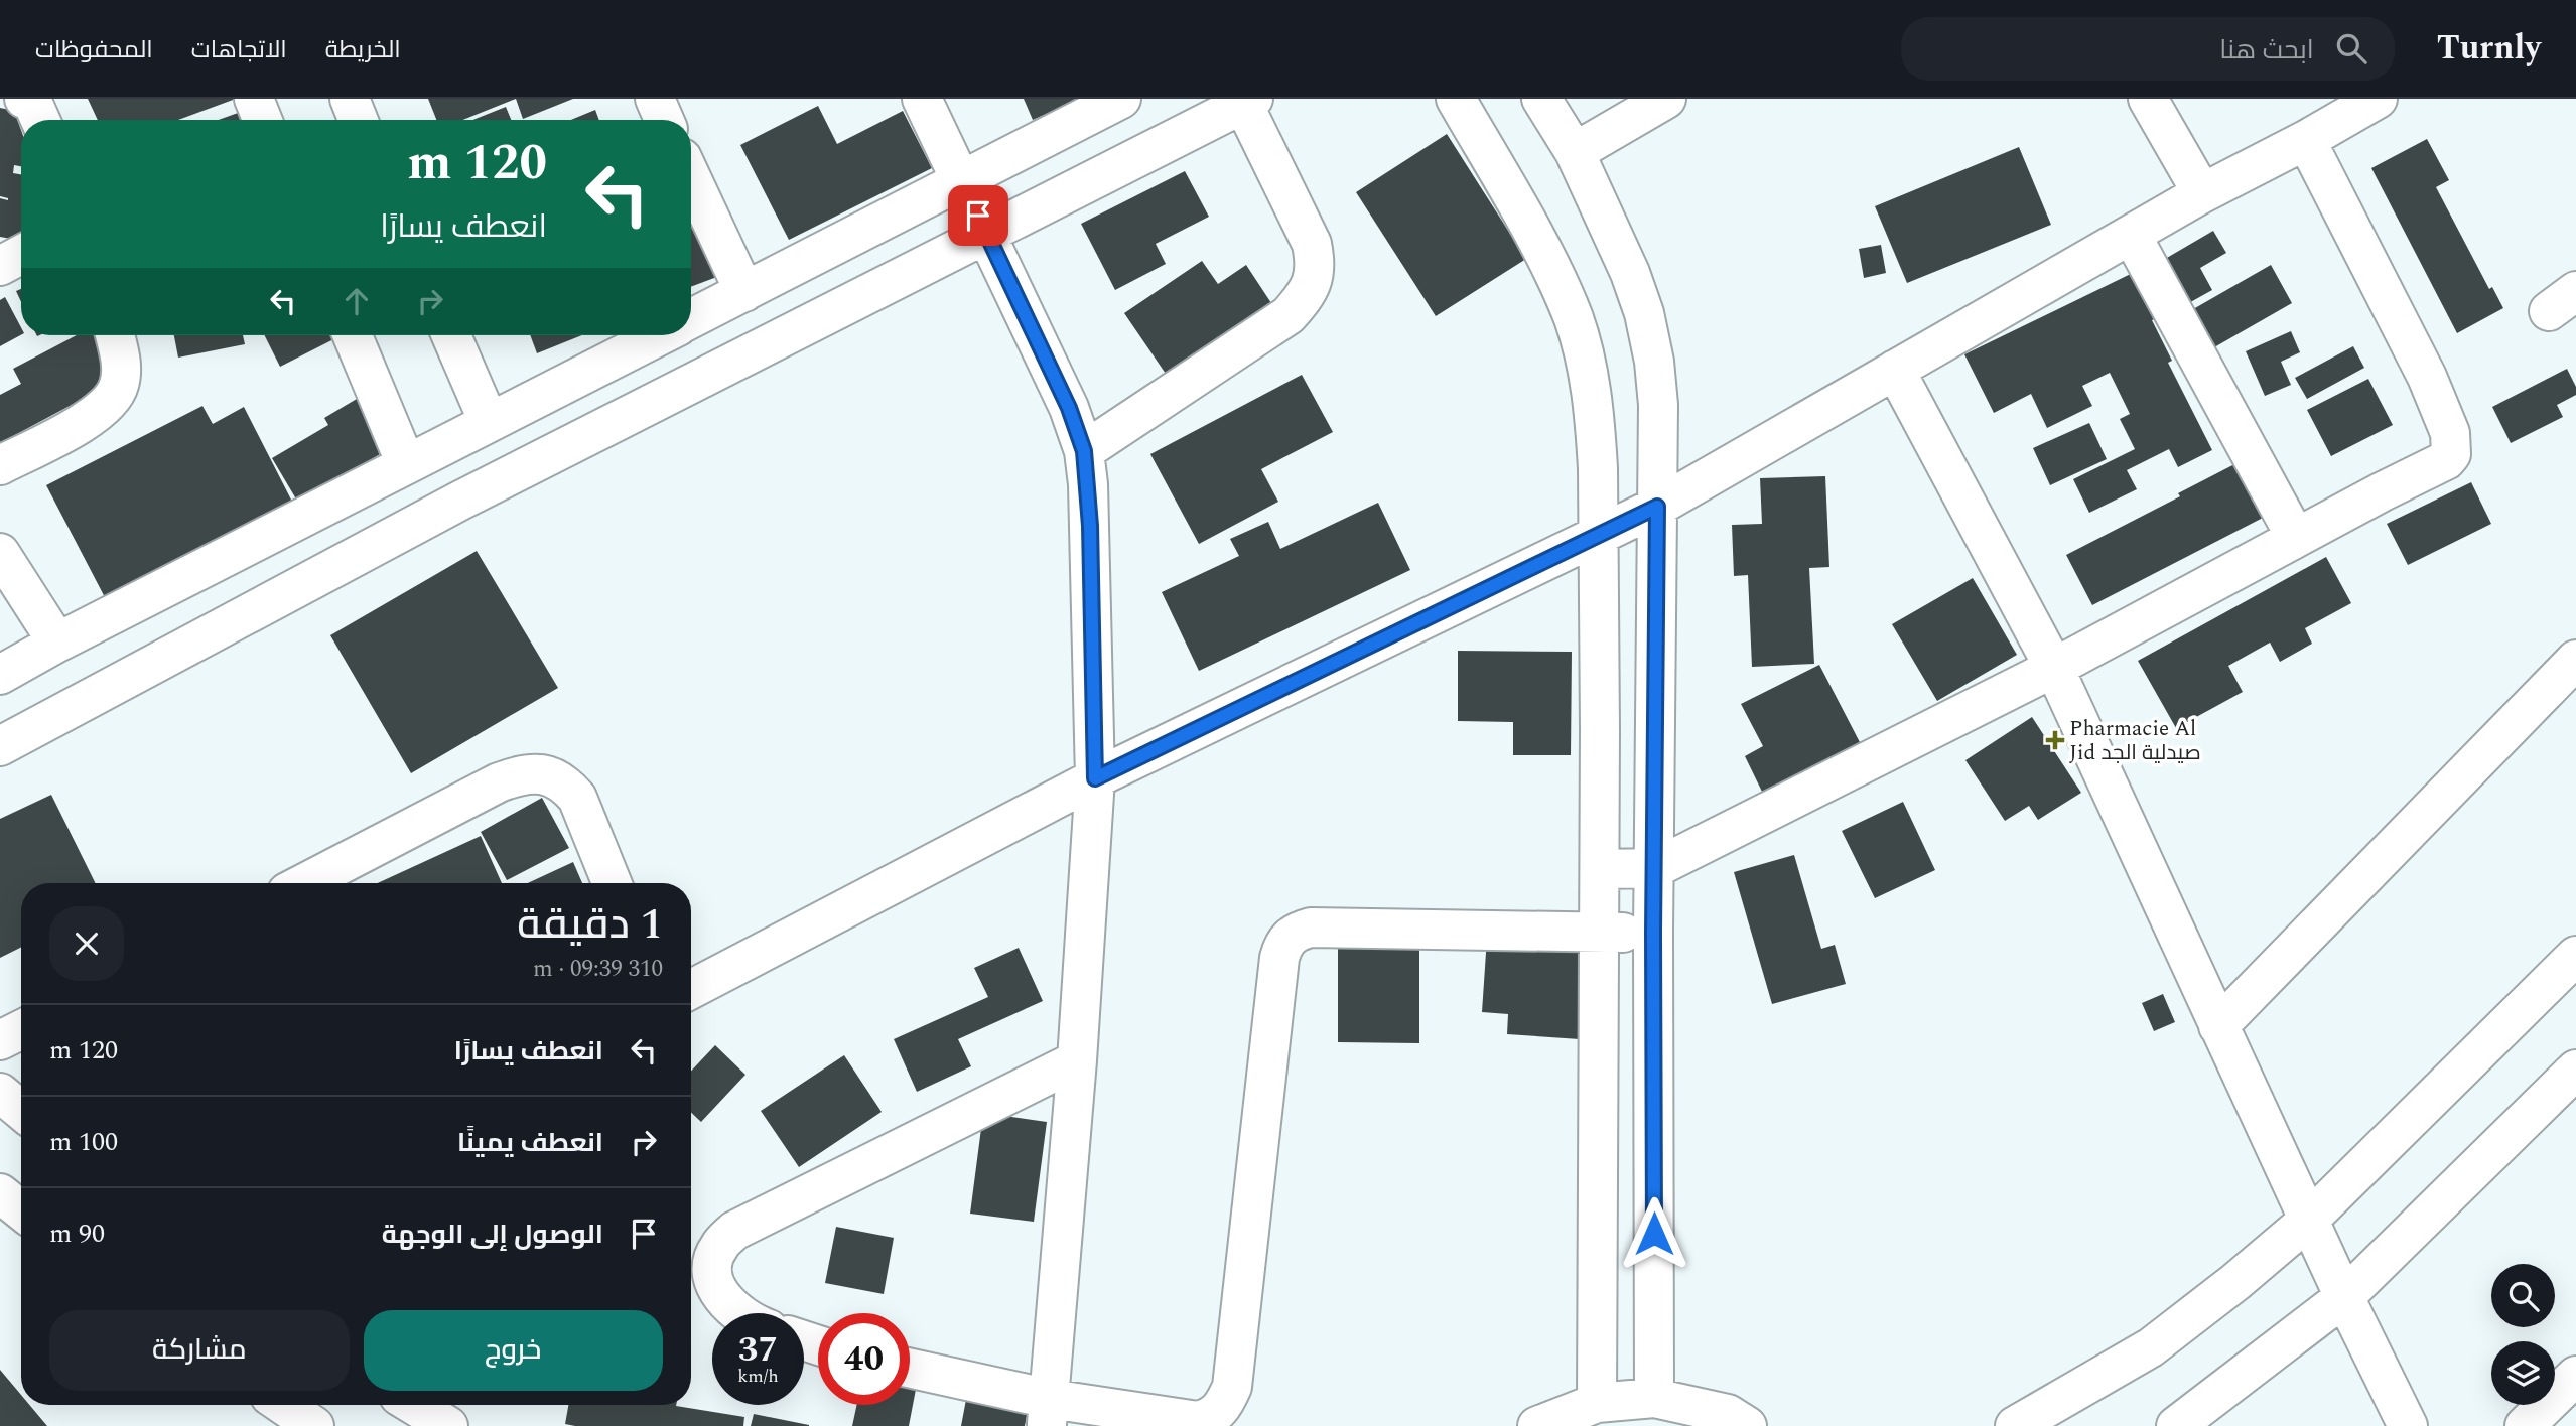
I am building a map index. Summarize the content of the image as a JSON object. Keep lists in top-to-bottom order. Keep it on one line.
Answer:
{"places":{"health":["Pharmacie Al Jid صيدلية الجد"]},"page":{"header":"Turnly","search":"ابحث هنا","nav":["الخريطة","الاتجاهات","المحفوظات"],"turn":["120 m","انعطف يسارًا"],"heading":["1 دقيقة","310 m · 09:39"],"list":[{"name":"انعطف يسارًا","value":"120 m"},{"name":"انعطف يمينًا","value":"100 m"},{"name":"الوصول إلى الوجهة","value":"90 m"}],"buttons":["خروج","مشاركة"],"speed":"37 km/h","limit":"40"}}
